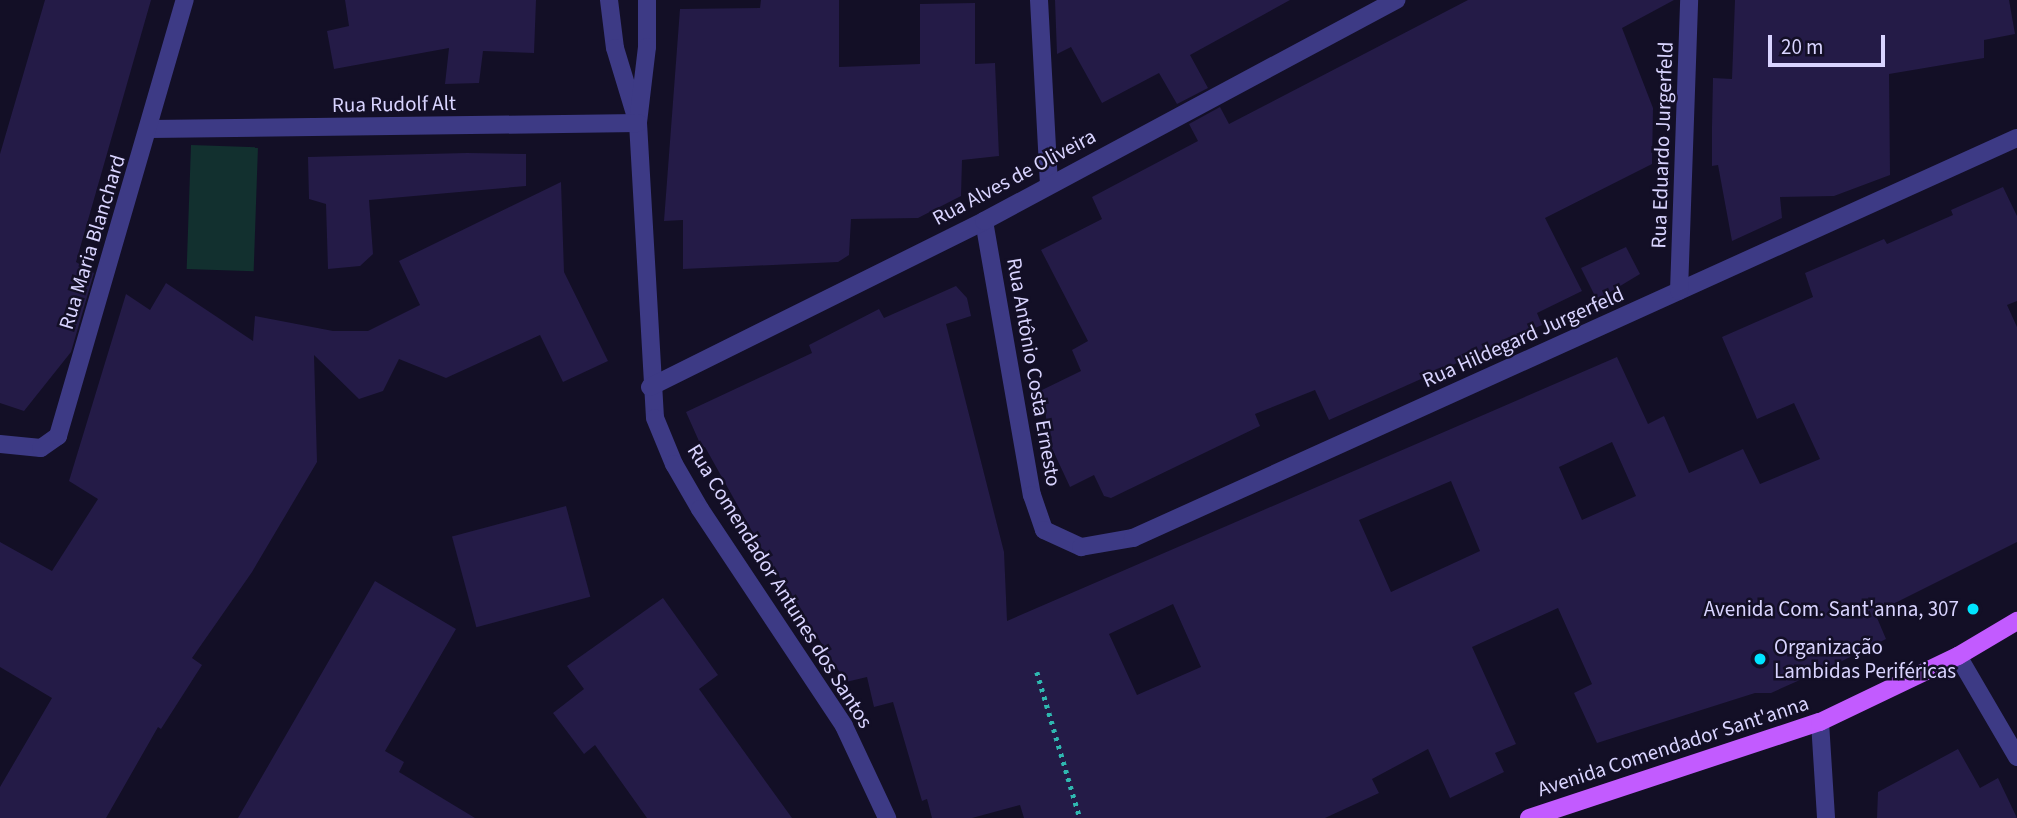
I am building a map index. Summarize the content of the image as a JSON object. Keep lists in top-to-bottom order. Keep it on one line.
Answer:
{"streets":{"main road":["Avenida Comendador Sant'anna"],"street":["Rua Rudolf Alt","Rua Eduardo Jurgerfeld","Rua Alves de Oliveira","Rua Maria Blanchard","Rua Hildegard Jurgerfeld","Rua Antônio Costa Ernesto","Rua Comendador Antunes dos Santos"]},"crossings":[["Rua Rudolf Alt","Rua Maria Blanchard"],["Rua Rudolf Alt","Rua Comendador Antunes dos Santos"],["Rua Eduardo Jurgerfeld","Rua Hildegard Jurgerfeld"],["Rua Alves de Oliveira","Rua Antônio Costa Ernesto"],["Rua Alves de Oliveira","Rua Comendador Antunes dos Santos"],["Rua Hildegard Jurgerfeld","Rua Antônio Costa Ernesto"]],"places":["Avenida Com. Sant'anna, 307","Organização Lambidas Periféricas"],"scale_bar":"20 m"}
